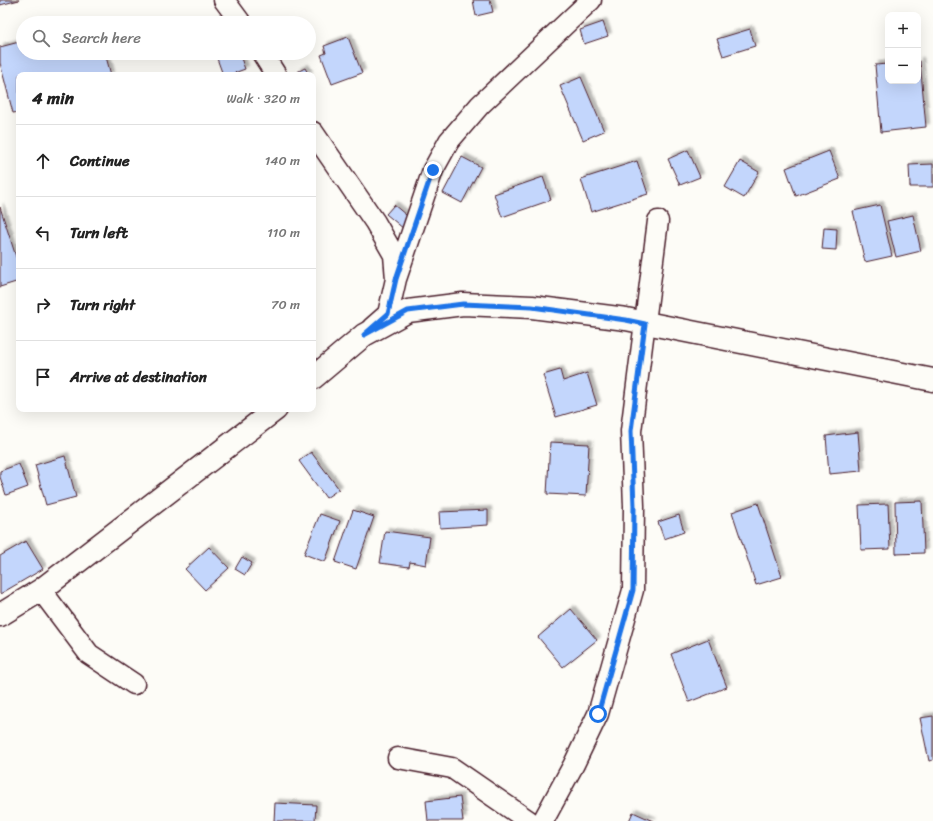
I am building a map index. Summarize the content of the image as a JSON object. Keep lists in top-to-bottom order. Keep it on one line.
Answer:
{"page":{"map_buttons":["+","−"],"search":"Search here","heading":["4 min","Walk · 320 m"],"list":[["Continue","140 m"],["Turn left","110 m"],["Turn right","70 m"],"Arrive at destination"]}}
